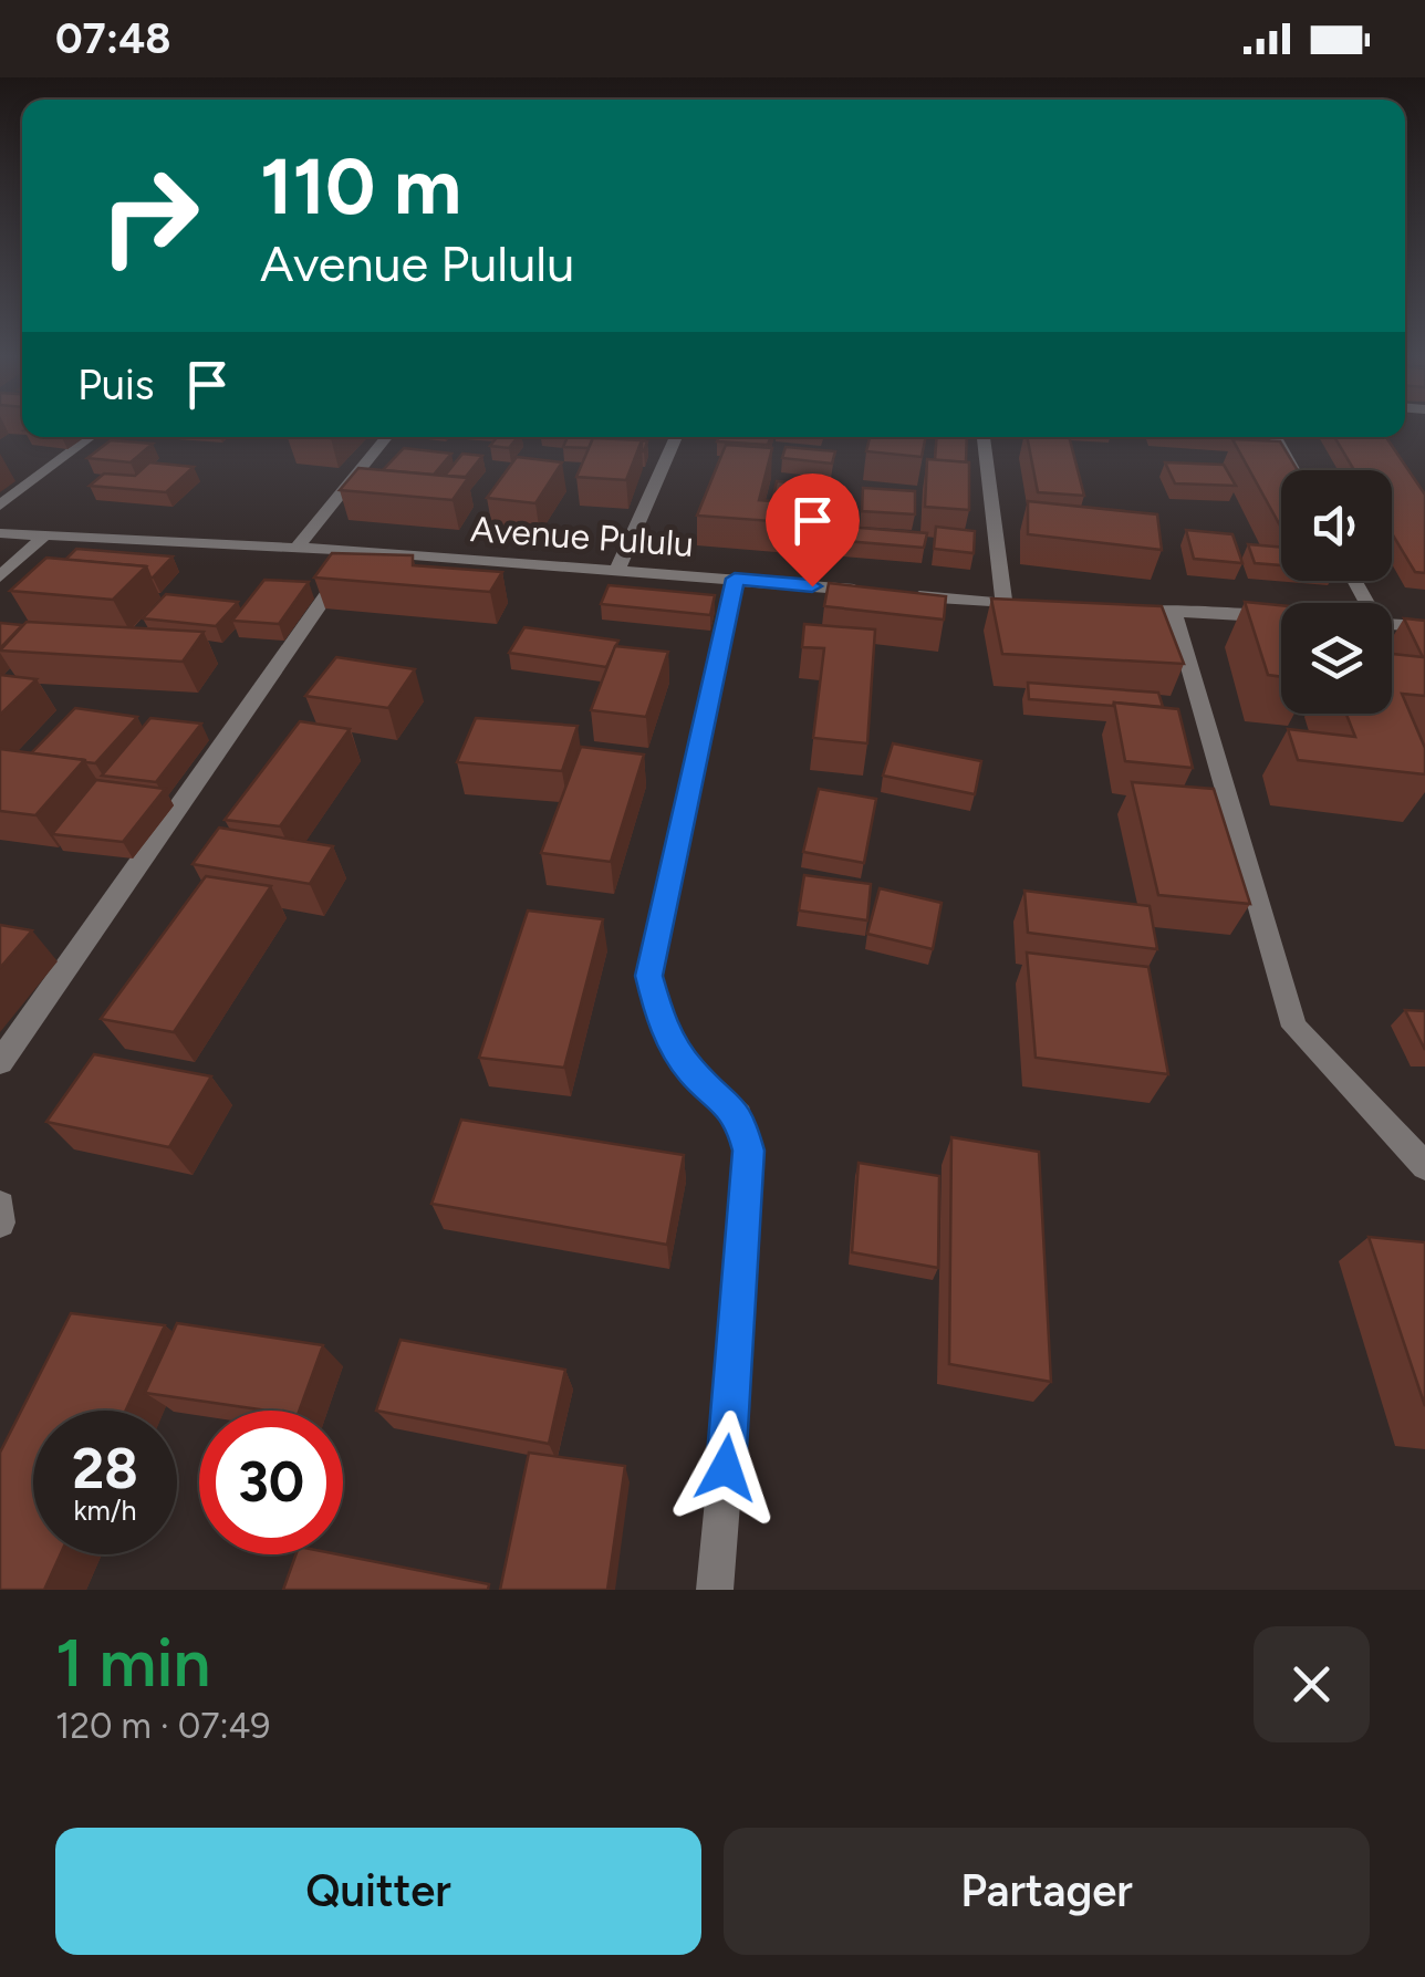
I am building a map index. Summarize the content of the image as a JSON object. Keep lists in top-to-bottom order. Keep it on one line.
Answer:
{"streets":{"street":["Avenue Pululu"]},"page":{"status":"07:48","turn":["110 m","Avenue Pululu"],"then":"Puis","speed":"28 km/h","limit":"30","heading":["1 min","120 m · 07:49"],"buttons":["Quitter","Partager"]}}
